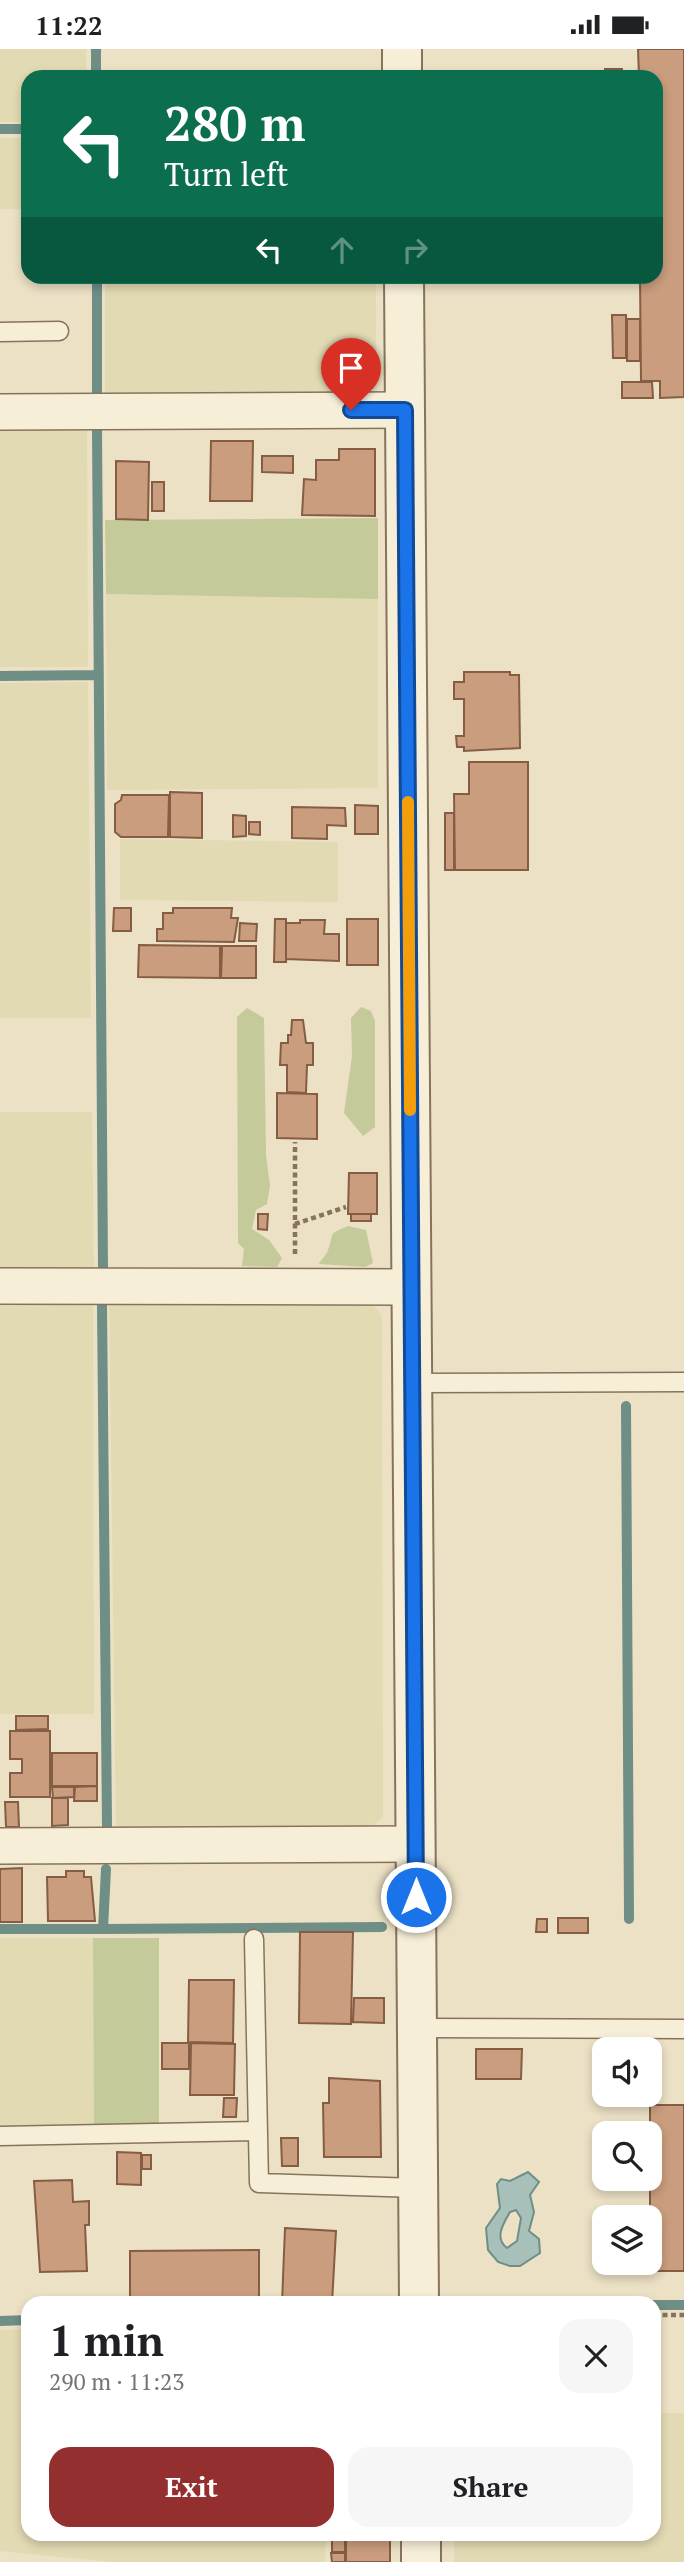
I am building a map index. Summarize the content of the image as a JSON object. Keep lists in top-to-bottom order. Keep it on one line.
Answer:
{"page":{"status":"11:22","turn":["280 m","Turn left"],"heading":["1 min","290 m · 11:23"],"buttons":["Exit","Share"]}}
